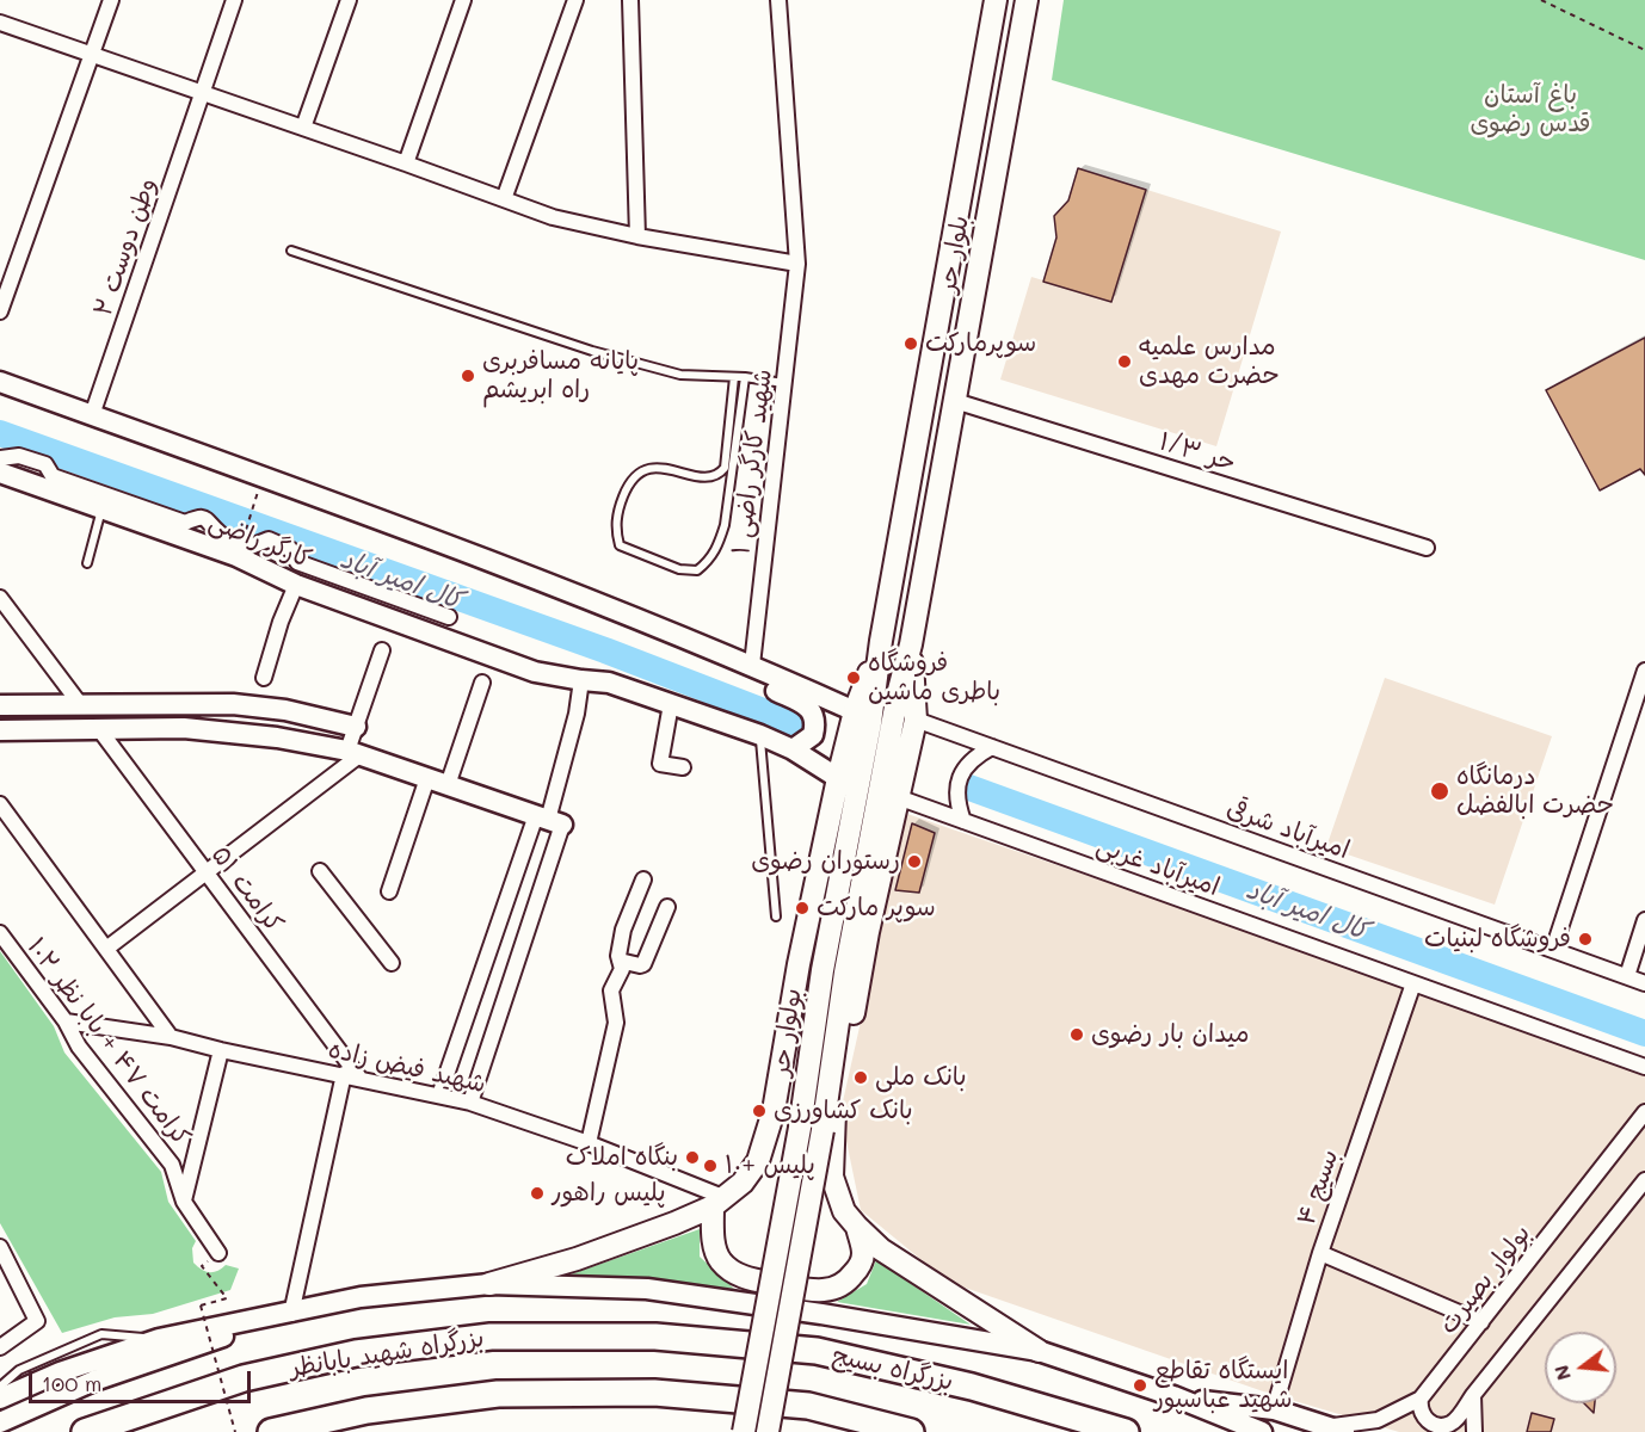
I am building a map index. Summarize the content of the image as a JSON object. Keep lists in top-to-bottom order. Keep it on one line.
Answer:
{"streets":{"highway":["بزرگراه شهید بابانظر","بزرگراه بسیج"],"main road":["بلوار حر","بولوار حر"],"street":["وطن دوست ۲","حر ۱/۳","شهید کارگر راضی ۱","کارگر راضی","امیرآباد شرقی","امیرآباد غربی","کرامت ۵۱","کرامت ۴۷ + بابا نظر ۱۰۲","شهید فیض زاده","بسیج ۴","بولوار بصیرت"]},"crossings":[["بلوار حر","حر ۱/۳"],["بلوار حر","بولوار حر"],["امیرآباد غربی","بسیج ۴"],["کرامت ۵۱","شهید فیض زاده"],["کرامت ۴۷ + بابا نظر ۱۰۲","شهید فیض زاده"],["بزرگراه شهید بابانظر","بزرگراه بسیج"]],"water":["کال امیر آباد"],"parks":["باغ آستان قدس رضوی"],"places":["سوپرمارکت","مدارس علمیه حضرت مهدی","پایانه مسافربری راه ابریشم","فروشگاه باطری ماشین","درمانگاه حضرت ابالفضل","رستوران رضوی","سوپر مارکت","فروشگاه لبنیات","میدان بار رضوی","بانک ملی","بانک کشاورزی","بنگاه املاک","پلیس +۱۰","پلیس راهور","ایستگاه تقاطع شهید عباسپور"],"scale_bar":"100 m","north":"left"}
